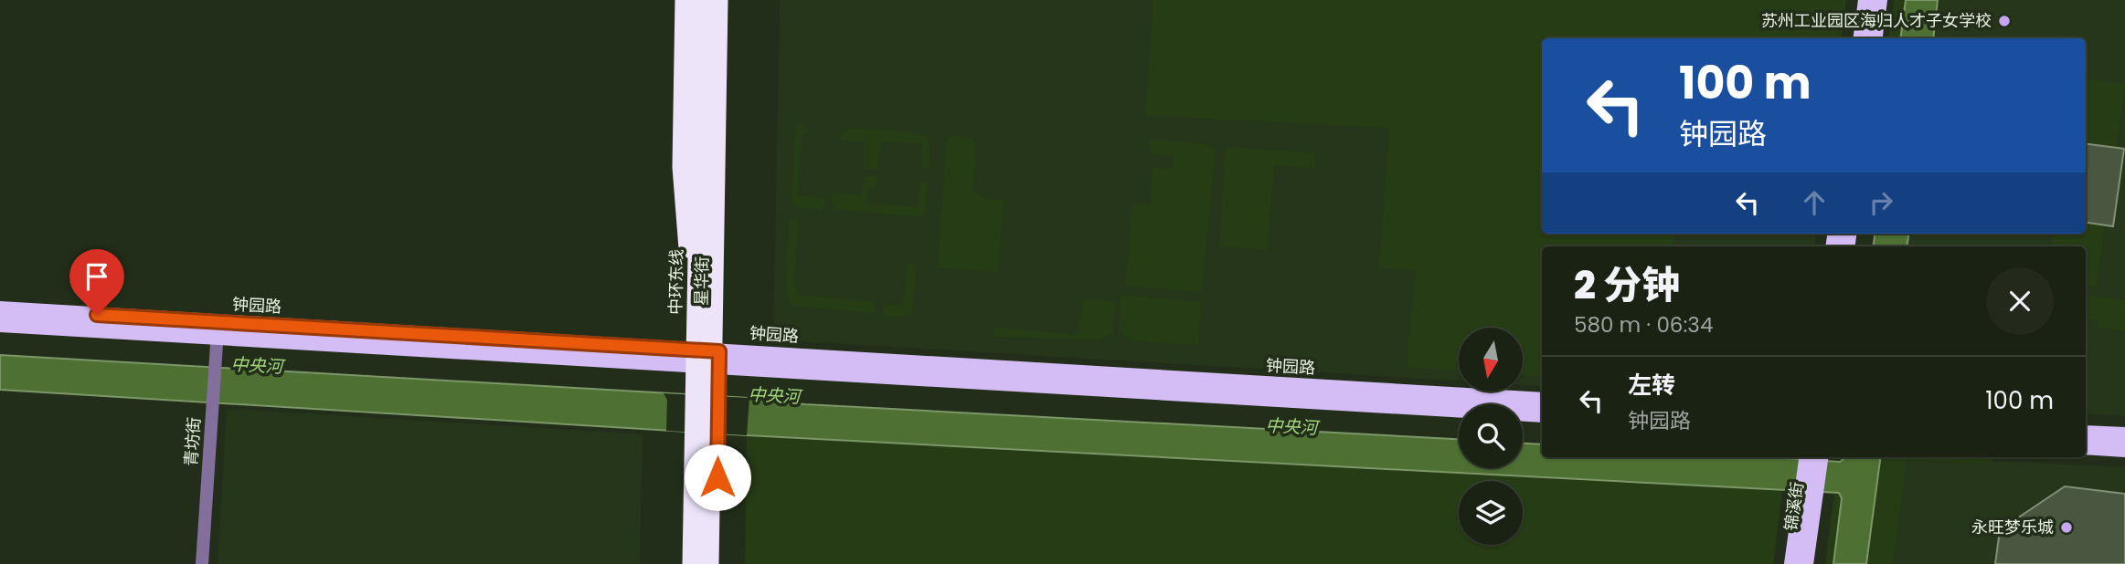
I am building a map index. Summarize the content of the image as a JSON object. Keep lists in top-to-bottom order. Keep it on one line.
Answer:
{"streets":{"highway":["中环东线"],"main road":["星华街","钟园路","锦溪街"],"street":["青坊街"]},"crossings":[["星华街","钟园路"],["钟园路","青坊街"]],"water":["中央河"],"places":["苏州工业园区海归人才子女学校","永旺梦乐城"],"north":"bottom","page":{"turn":["100 m","钟园路"],"heading":["2 分钟","580 m · 06:34"],"list":[{"name":"左转","note":"钟园路","value":"100 m"}]}}
